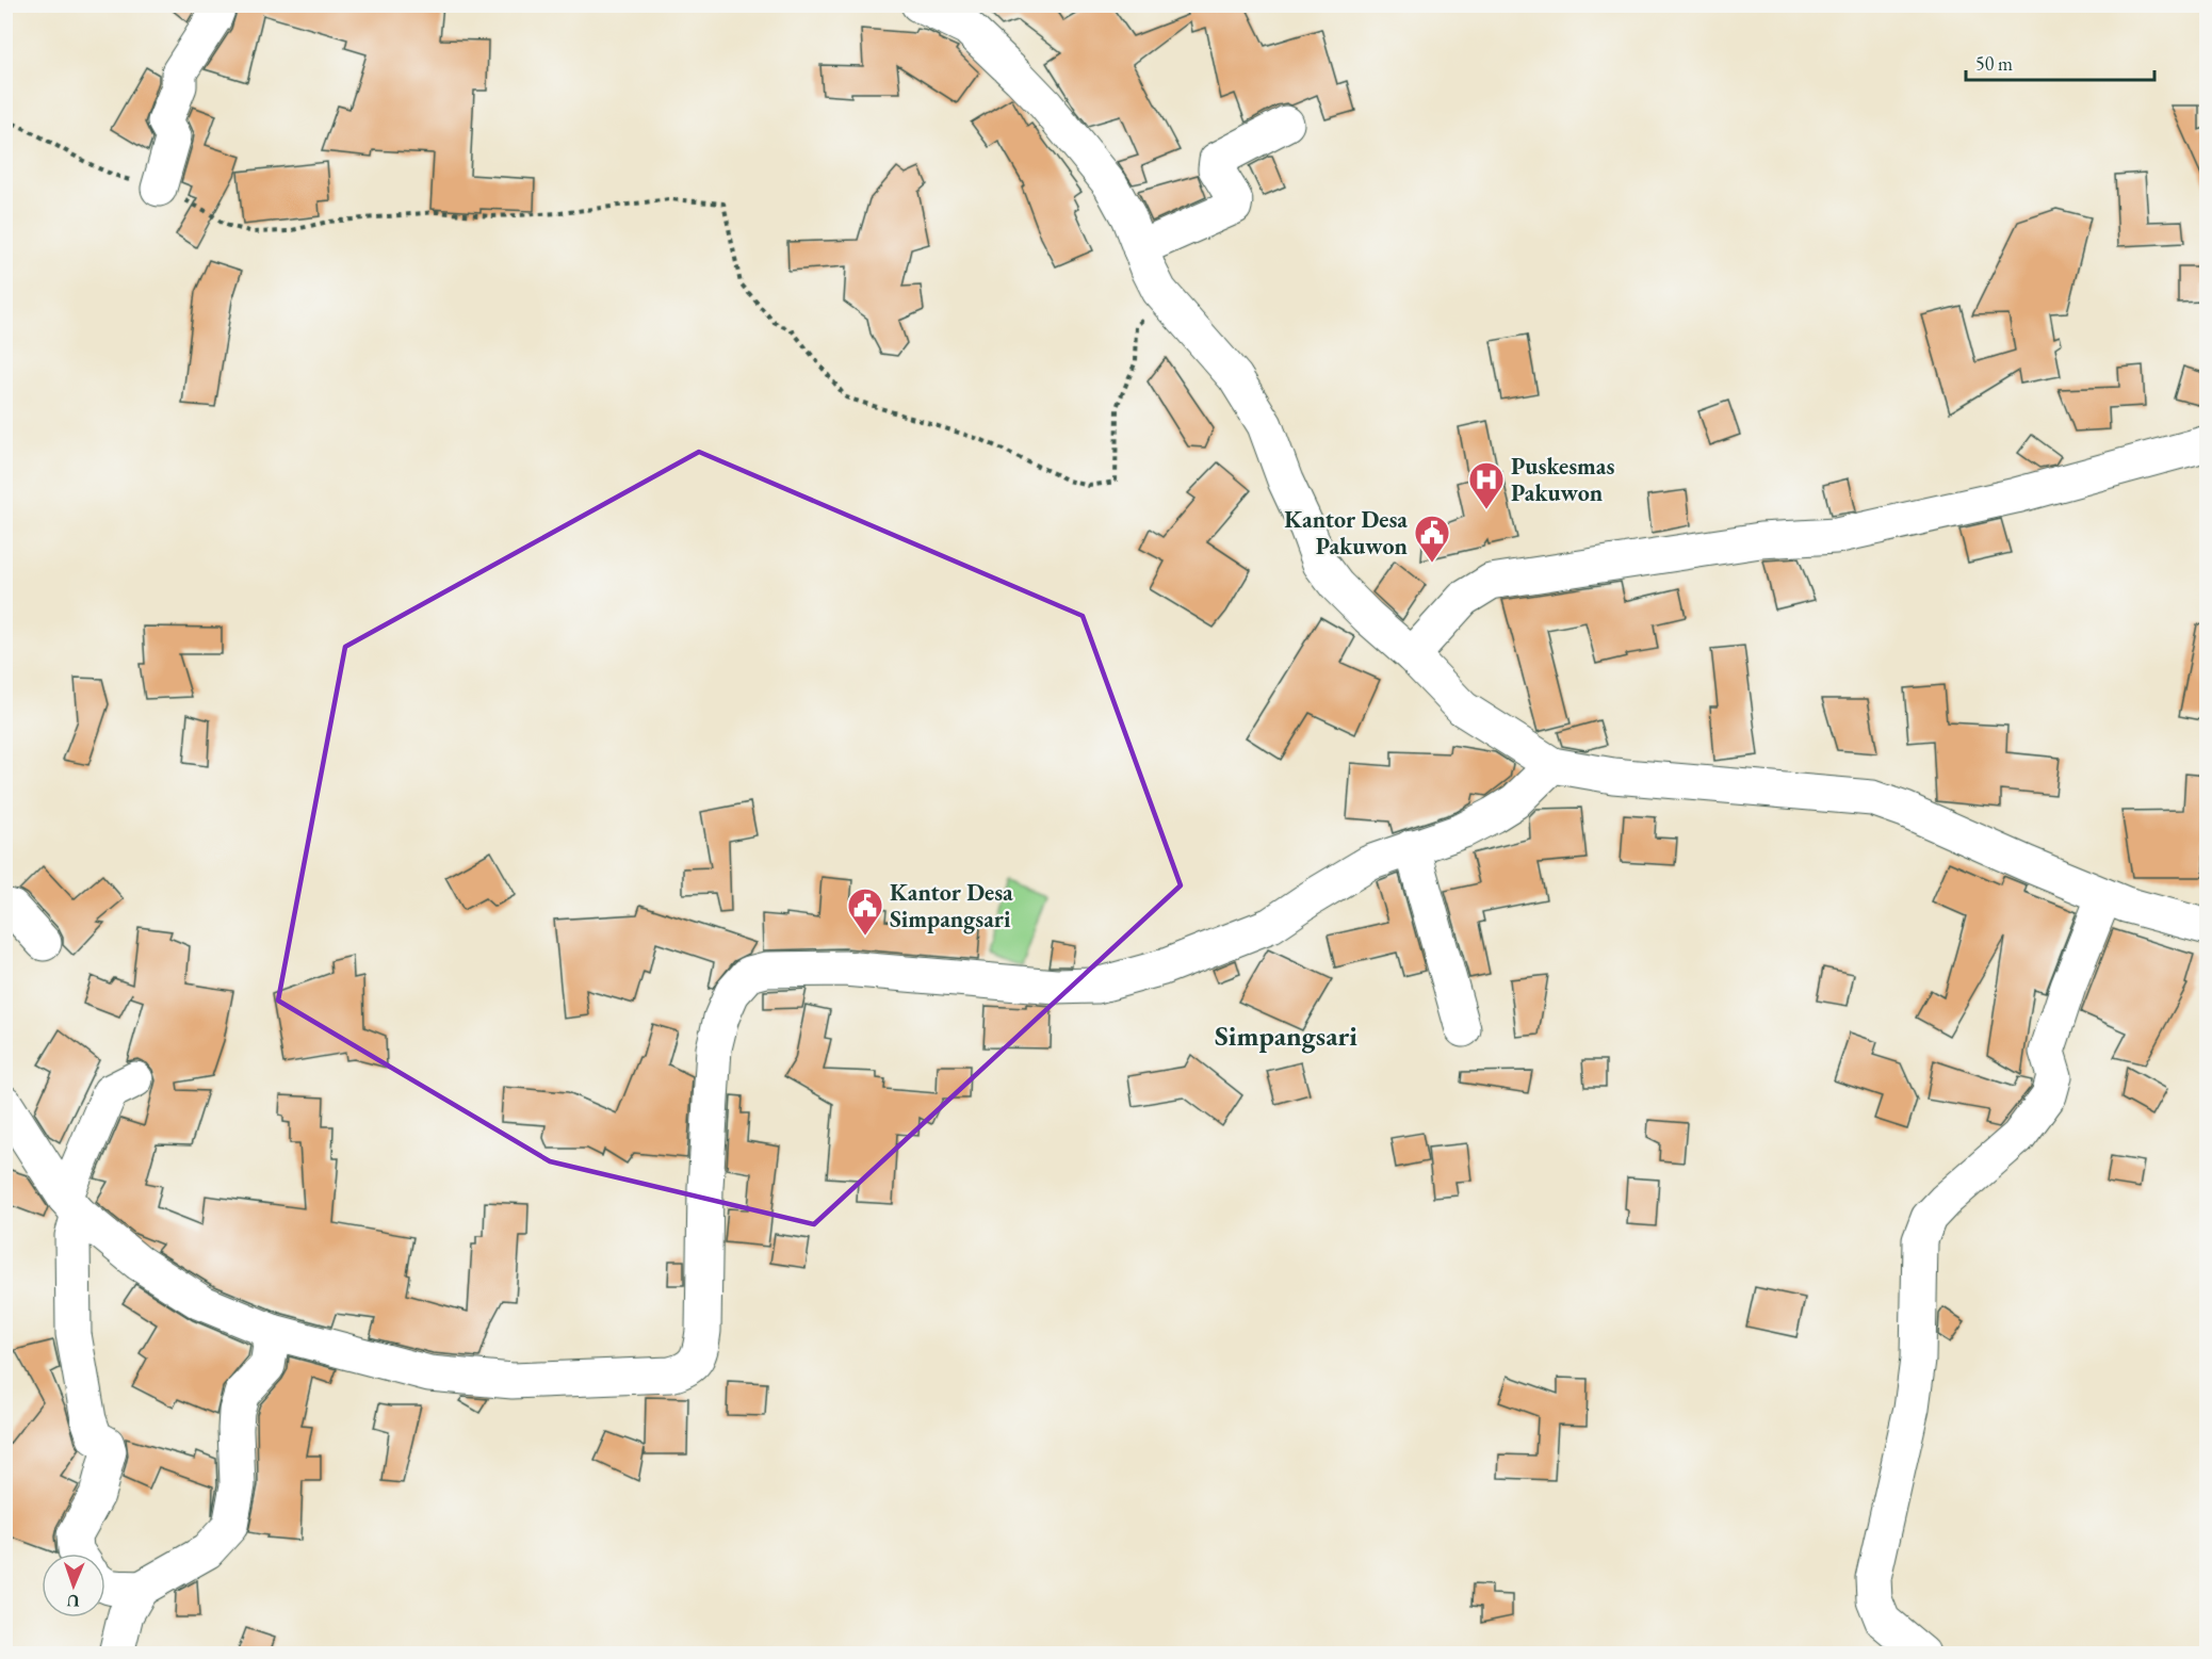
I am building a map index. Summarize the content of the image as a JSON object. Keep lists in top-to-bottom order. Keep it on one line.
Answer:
{"districts":["Simpangsari"],"places":{"hospital":["Puskesmas Pakuwon"],"public building":["Kantor Desa Pakuwon","Kantor Desa Simpangsari"]},"scale_bar":"50 m","north":"bottom"}
